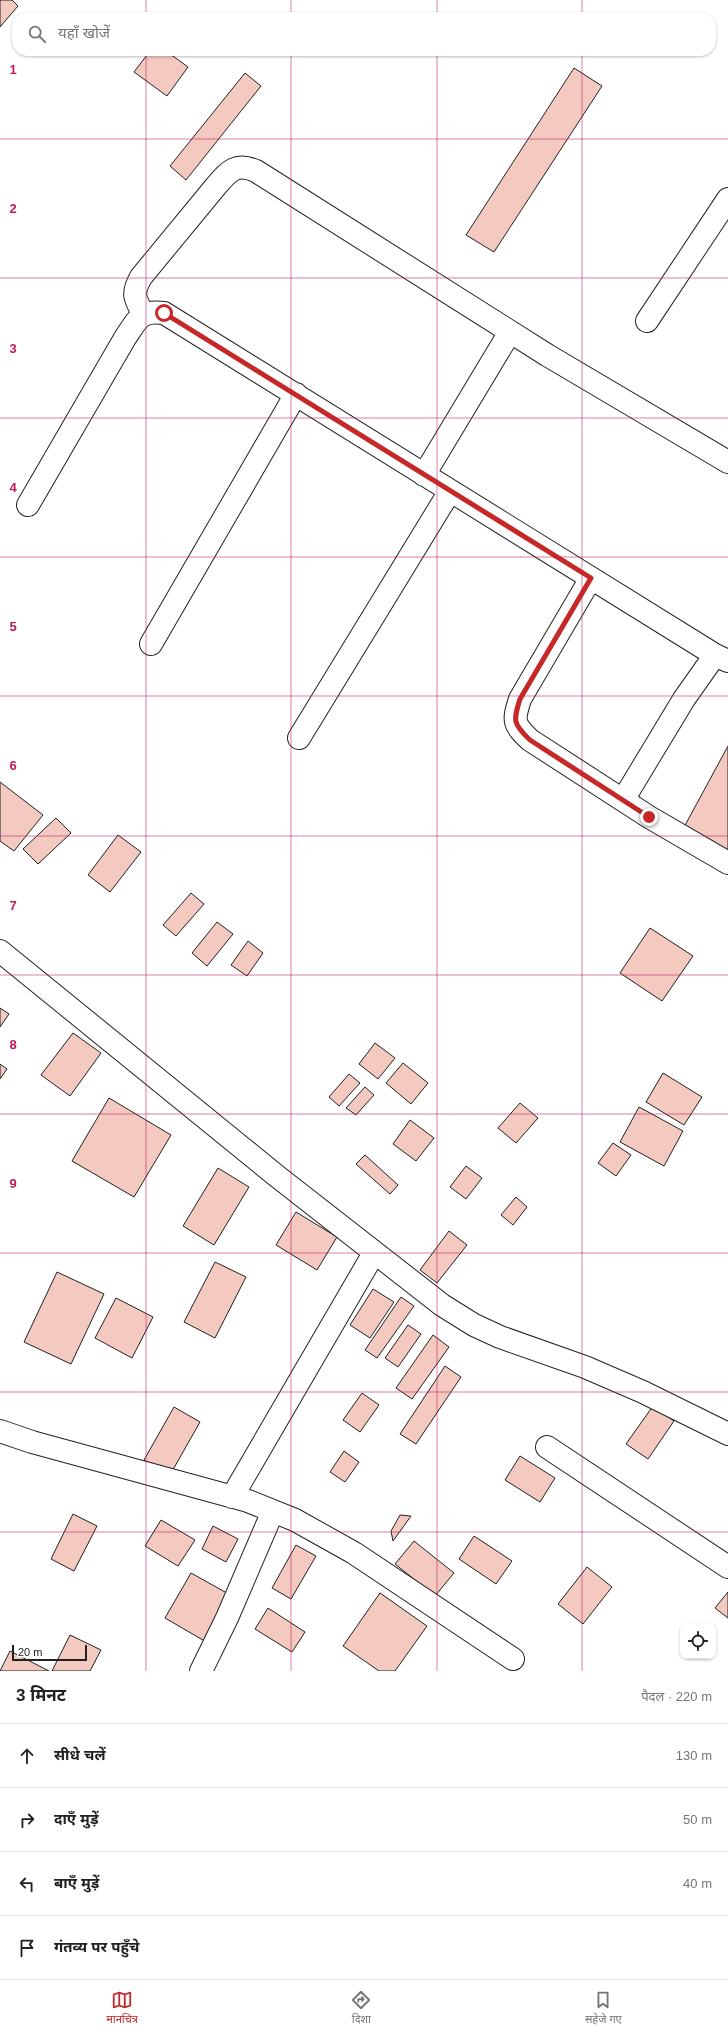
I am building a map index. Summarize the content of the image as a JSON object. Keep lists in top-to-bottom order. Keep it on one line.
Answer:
{"scale_bar":"20 m","page":{"search":"यहाँ खोजें","scale":"20 m","heading":["3 मिनट","पैदल · 220 m"],"list":[["सीधे चलें","130 m"],["दाएँ मुड़ें","50 m"],["बाएँ मुड़ें","40 m"],"गंतव्य पर पहुँचे"],"nav":["मानचित्र","दिशा","सहेजे गए"]},"grid":{"rows":["1","2","3","4","5","6","7","8","9"]}}
